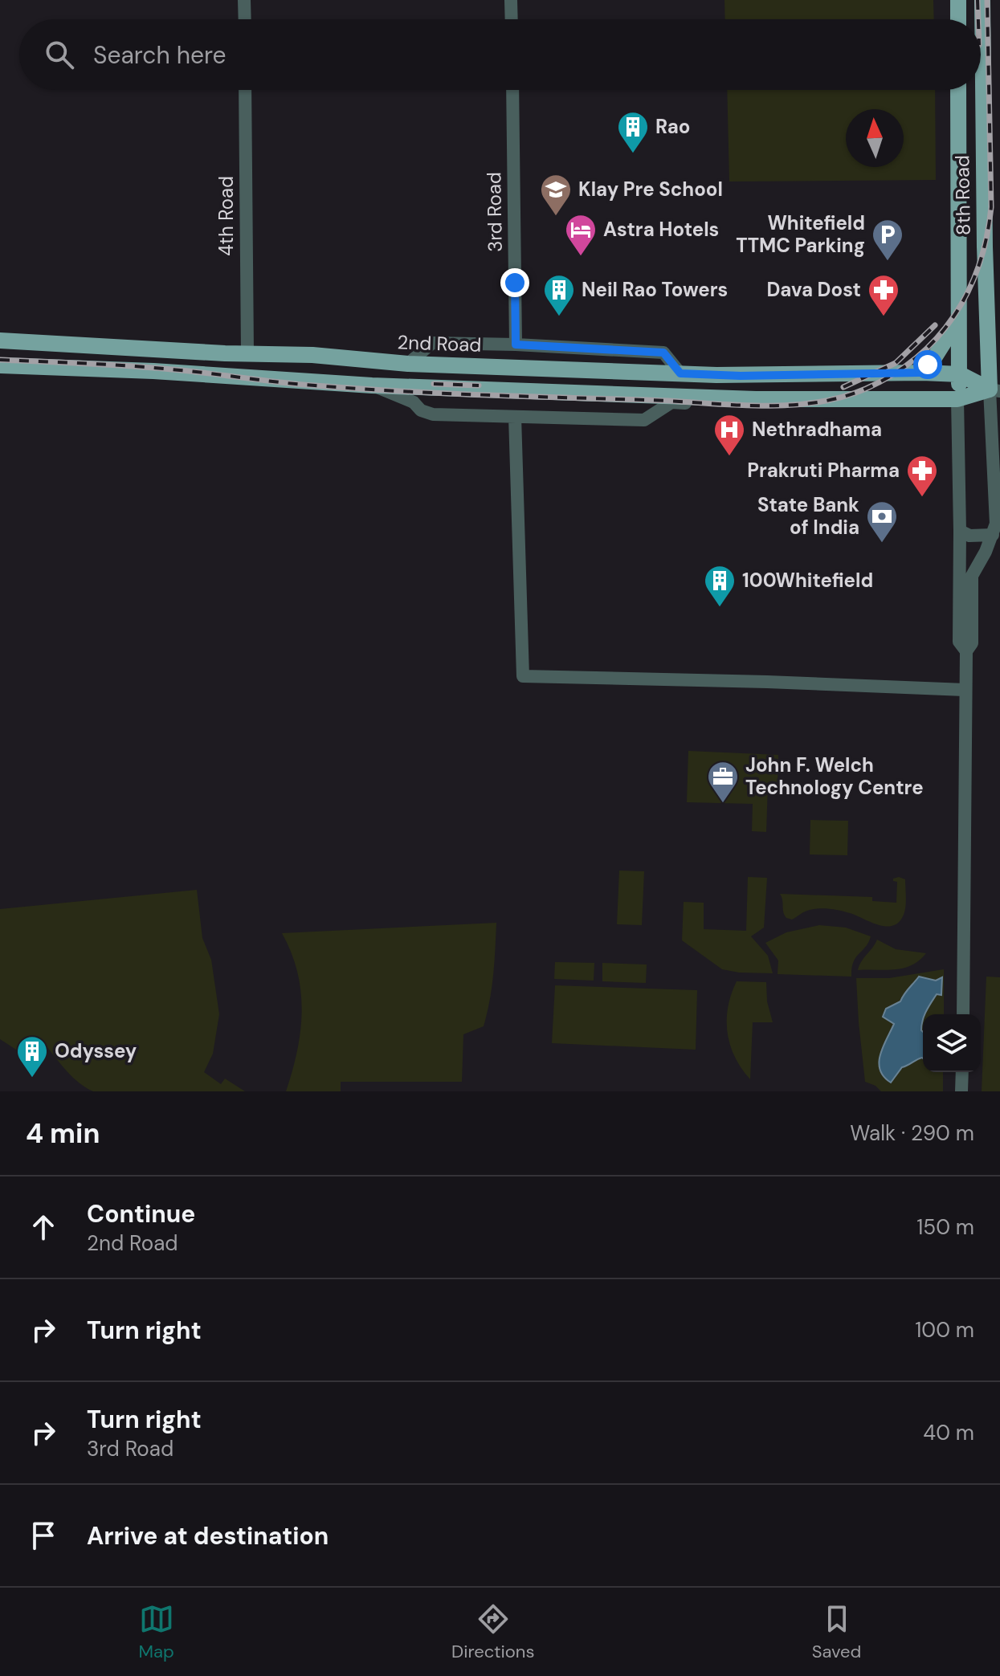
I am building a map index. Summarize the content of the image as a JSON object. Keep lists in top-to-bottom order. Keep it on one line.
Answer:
{"streets":{"main road":["8th Road","2nd Road"],"street":["3rd Road","4th Road"]},"crossings":[["8th Road","2nd Road"],["4th Road","2nd Road"]],"places":{"building":["Rao","Neil Rao Towers","100Whitefield","Odyssey"],"school or university":["Klay Pre School"],"hotel":["Astra Hotels"],"parking":["Whitefield TTMC Parking"],"pharmacy":["Dava Dost","Prakruti Pharma"],"hospital":["Nethradhama"],"bank":["State Bank of India"],"office":["John F. Welch Technology Centre"]},"north":"top","page":{"search":"Search here","heading":["4 min","Walk · 290 m"],"list":[["Continue","2nd Road","150 m"],["Turn right","100 m"],["Turn right","3rd Road","40 m"],"Arrive at destination"],"nav":["Map","Directions","Saved"]}}
